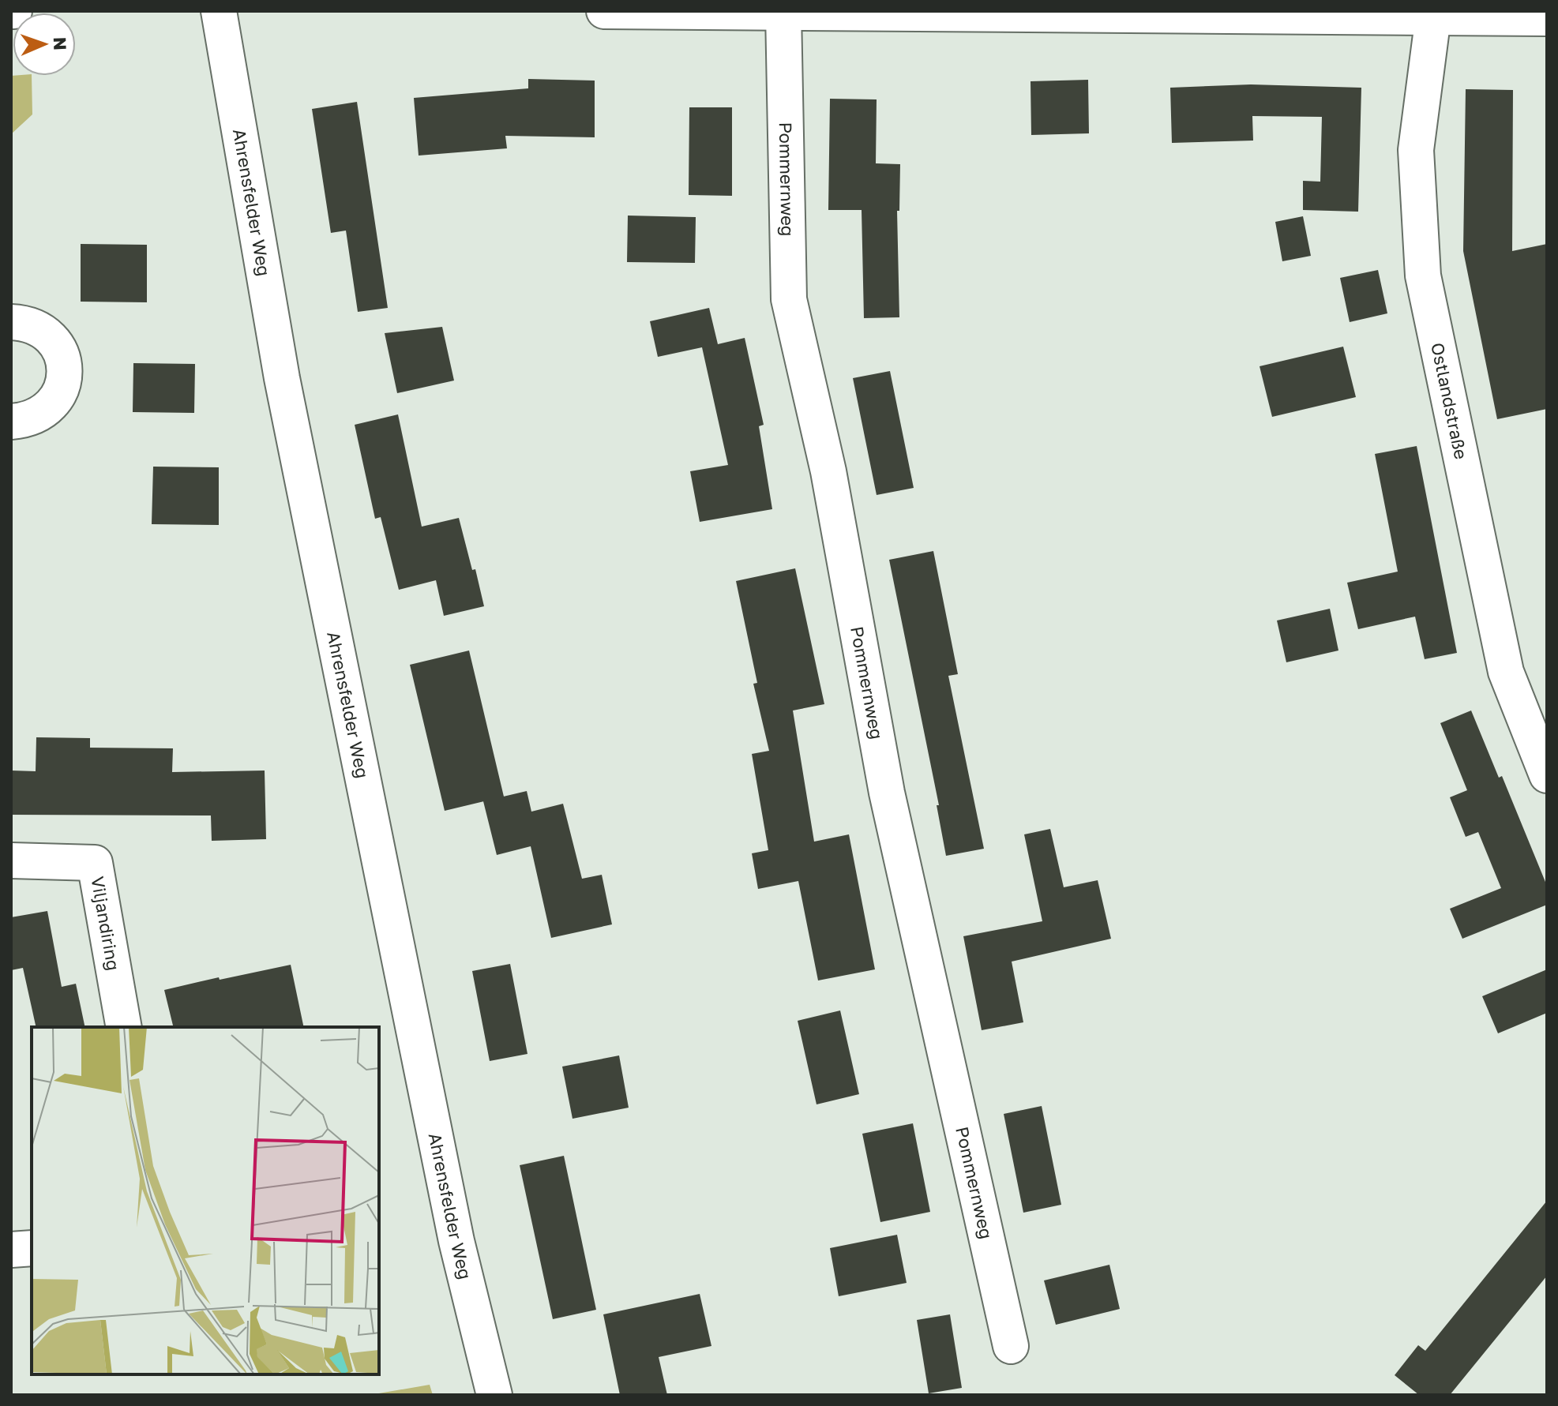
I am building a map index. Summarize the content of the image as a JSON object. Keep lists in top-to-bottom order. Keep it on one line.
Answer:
{"streets":{"street":["Pommernweg","Ahrensfelder Weg","Ostlandstraße","Viljandiring"]},"north":"right"}
